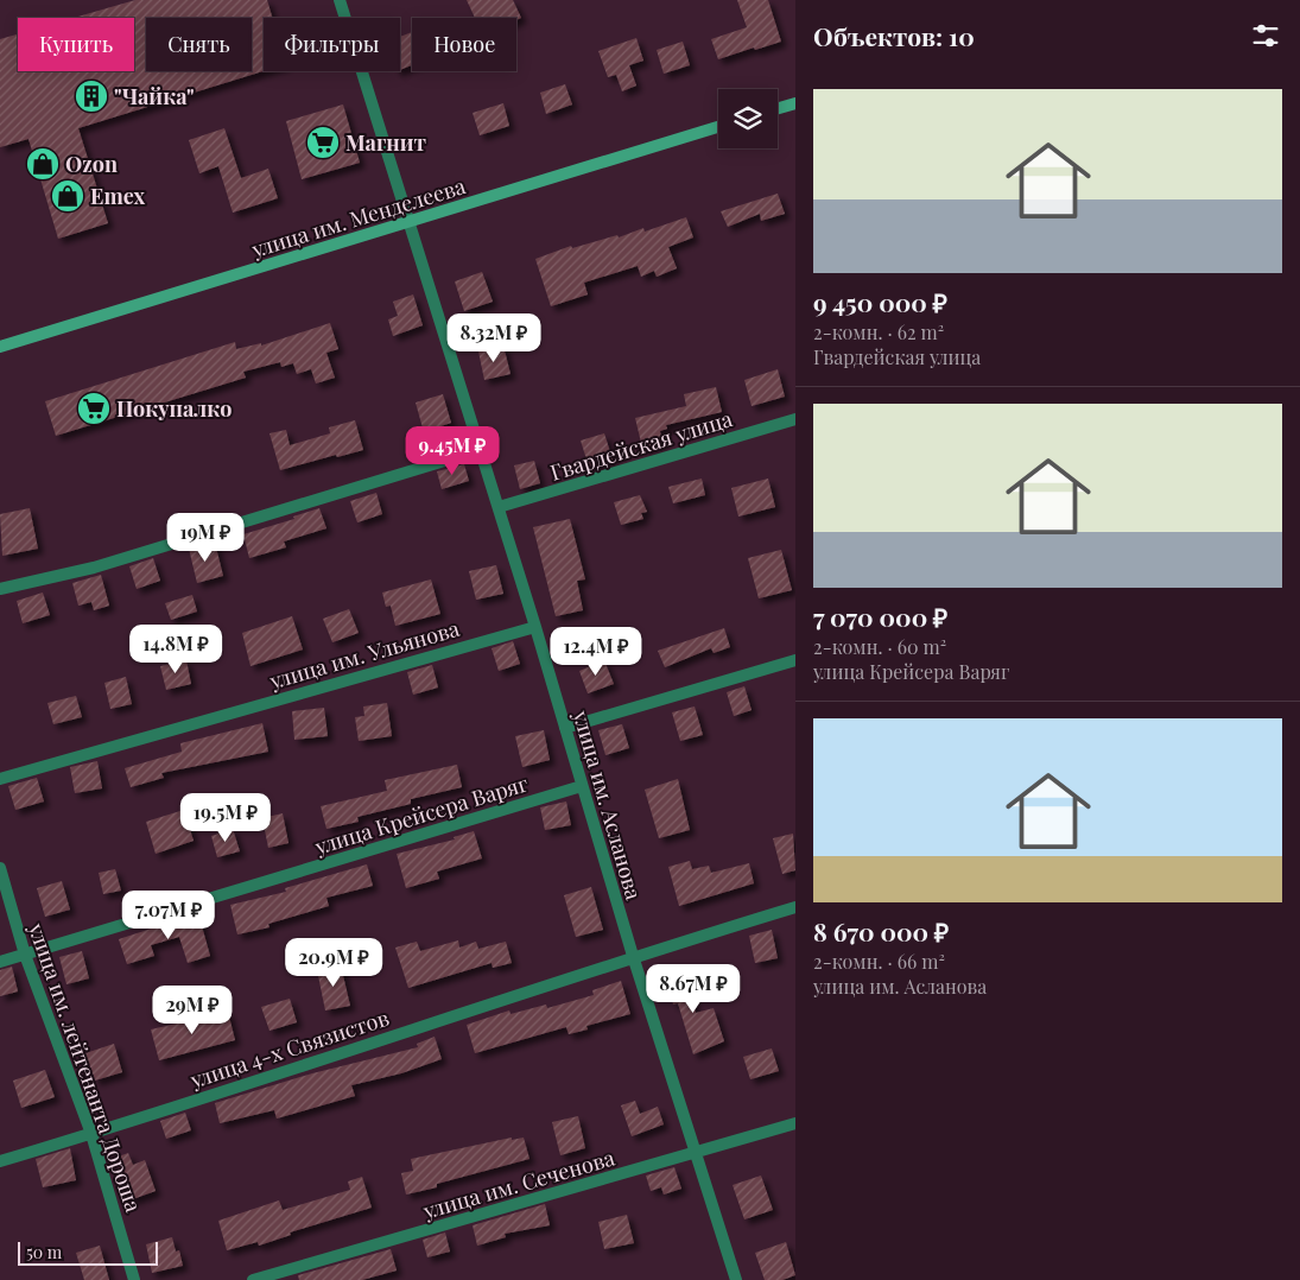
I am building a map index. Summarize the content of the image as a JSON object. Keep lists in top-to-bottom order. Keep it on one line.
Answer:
{"streets":{"main road":["улица им. Менделеева"],"street":["Гвардейская улица","улица им. Ульянова","улица им. Асланова","улица Крейсера Варяг","улица 4-х Связистов","улица им. лейтенанта Дороша","улица им. Сеченова"]},"crossings":[["улица им. Менделеева","улица им. Асланова"],["Гвардейская улица","улица им. Асланова"],["улица им. Ульянова","улица им. Асланова"],["улица им. Асланова","улица Крейсера Варяг"],["улица им. Асланова","улица 4-х Связистов"],["улица им. Асланова","улица им. Сеченова"],["улица Крейсера Варяг","улица им. лейтенанта Дороша"],["улица 4-х Связистов","улица им. лейтенанта Дороша"]],"places":{"building":["\"Чайка\""],"supermarket":["Магнит","Покупалко"],"shop":["Ozon","Emex"]},"scale_bar":"50 m","page":{"heading":"Объектов: 10","chip":["Купить","Снять","Фильтры","Новое"],"list":[{"name":"9 450 000 ₽","note":"2-комн. · 62 m² · Гвардейская улица"},{"name":"7 070 000 ₽","note":"2-комн. · 60 m² · улица Крейсера Варяг"},{"name":"8 670 000 ₽","note":"2-комн. · 66 m² · улица им. Асланова"}],"price":["8.32M ₽","9.45M ₽","19M ₽","14.8M ₽","12.4M ₽","19.5M ₽","7.07M ₽","20.9M ₽","8.67M ₽","29M ₽"],"scale":"50 m"}}
